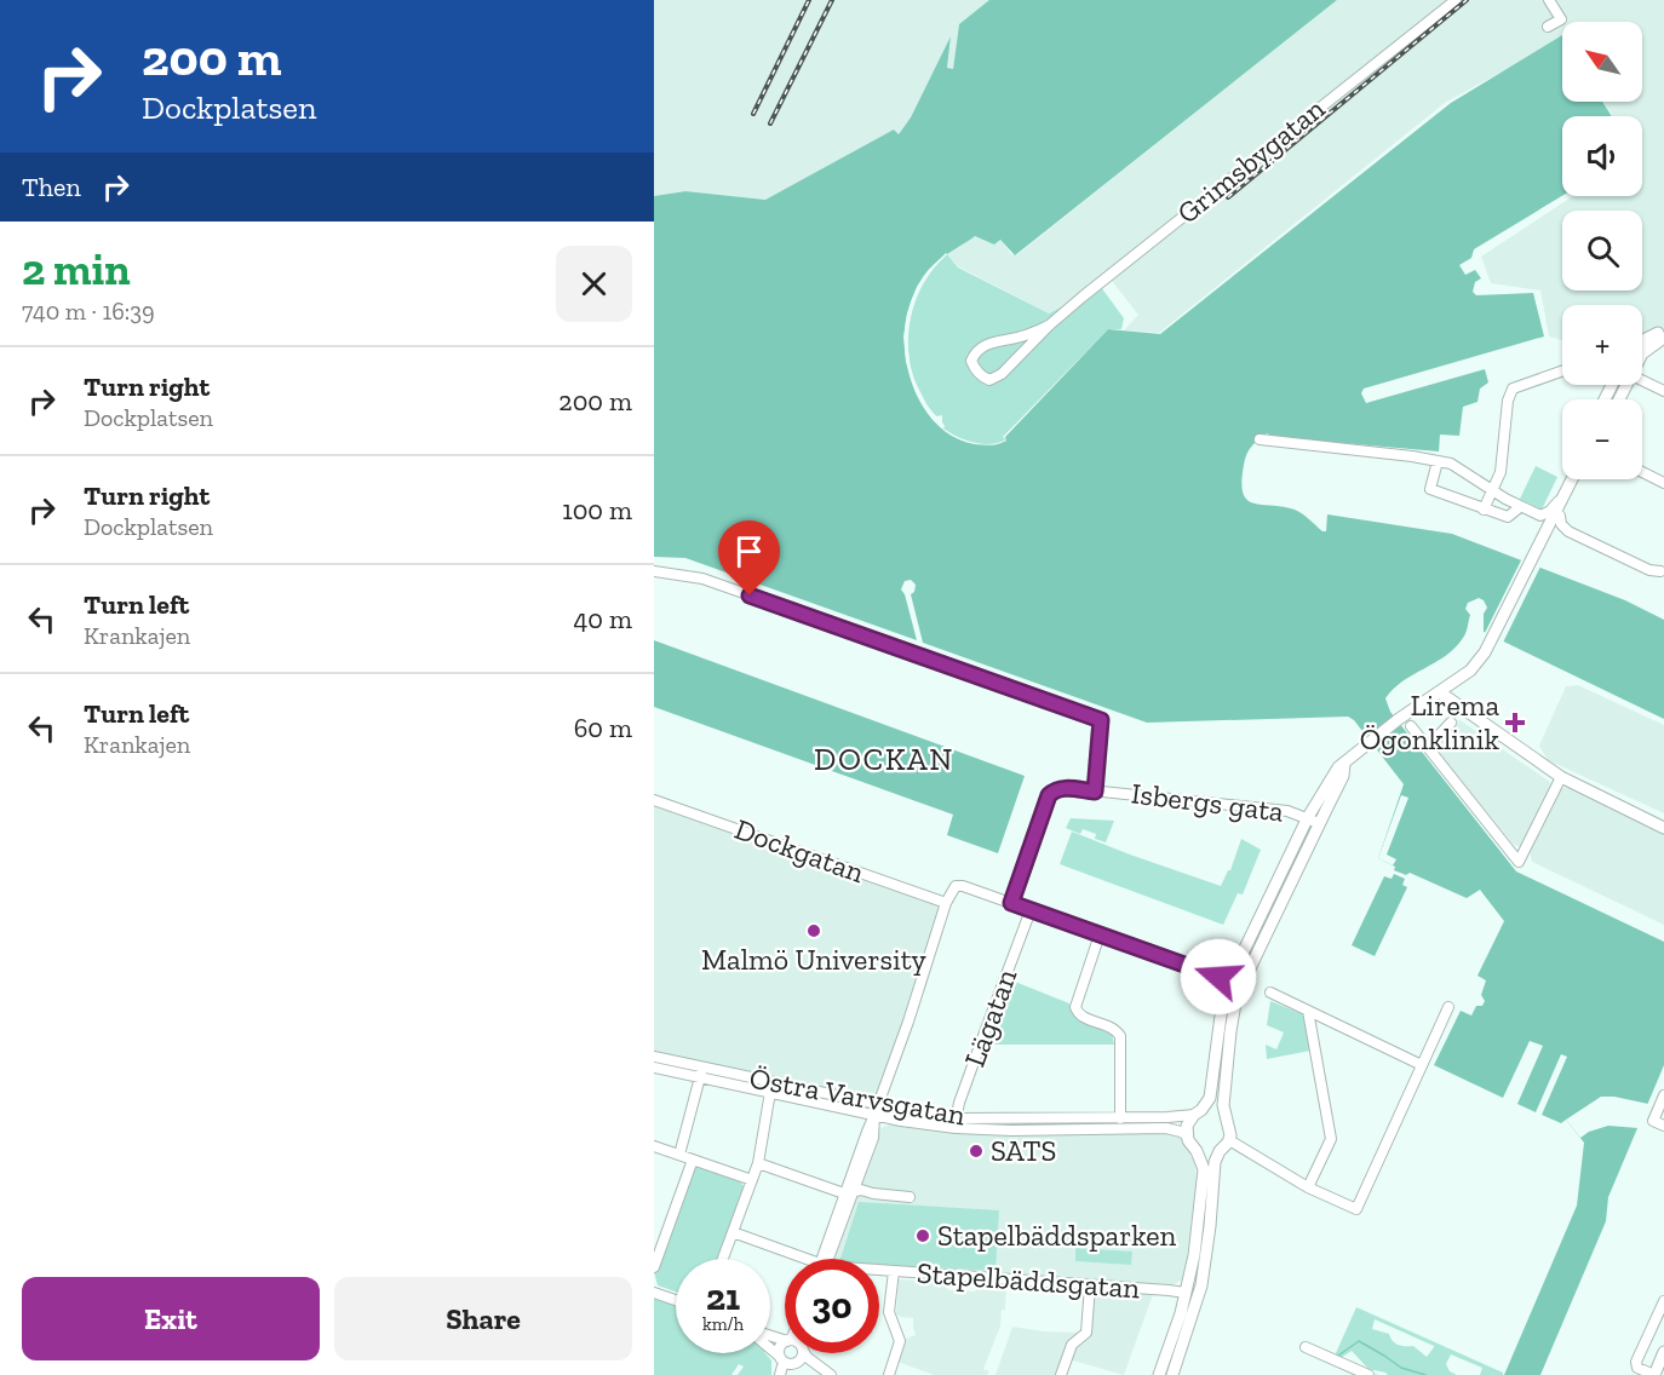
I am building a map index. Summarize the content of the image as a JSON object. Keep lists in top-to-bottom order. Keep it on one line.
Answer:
{"streets":{"street":["Grimsbygatan","Isbergs gata","Dockgatan","Lägatan","Östra Varvsgatan","Stapelbäddsgatan"]},"crossings":[["Lägatan","Östra Varvsgatan"]],"districts":["DOCKAN"],"places":{"health":["Lirema Ögonklinik"],"other":["Malmö University","SATS","Stapelbäddsparken"]},"north":"top left","page":{"turn":["200 m","Dockplatsen"],"map_buttons":["+","−"],"then":"Then","heading":["2 min","740 m · 16:39"],"list":[{"name":"Turn right","note":"Dockplatsen","value":"200 m"},{"name":"Turn right","note":"Dockplatsen","value":"100 m"},{"name":"Turn left","note":"Krankajen","value":"40 m"},{"name":"Turn left","note":"Krankajen","value":"60 m"}],"speed":"21 km/h","limit":"30","buttons":["Exit","Share"]}}
